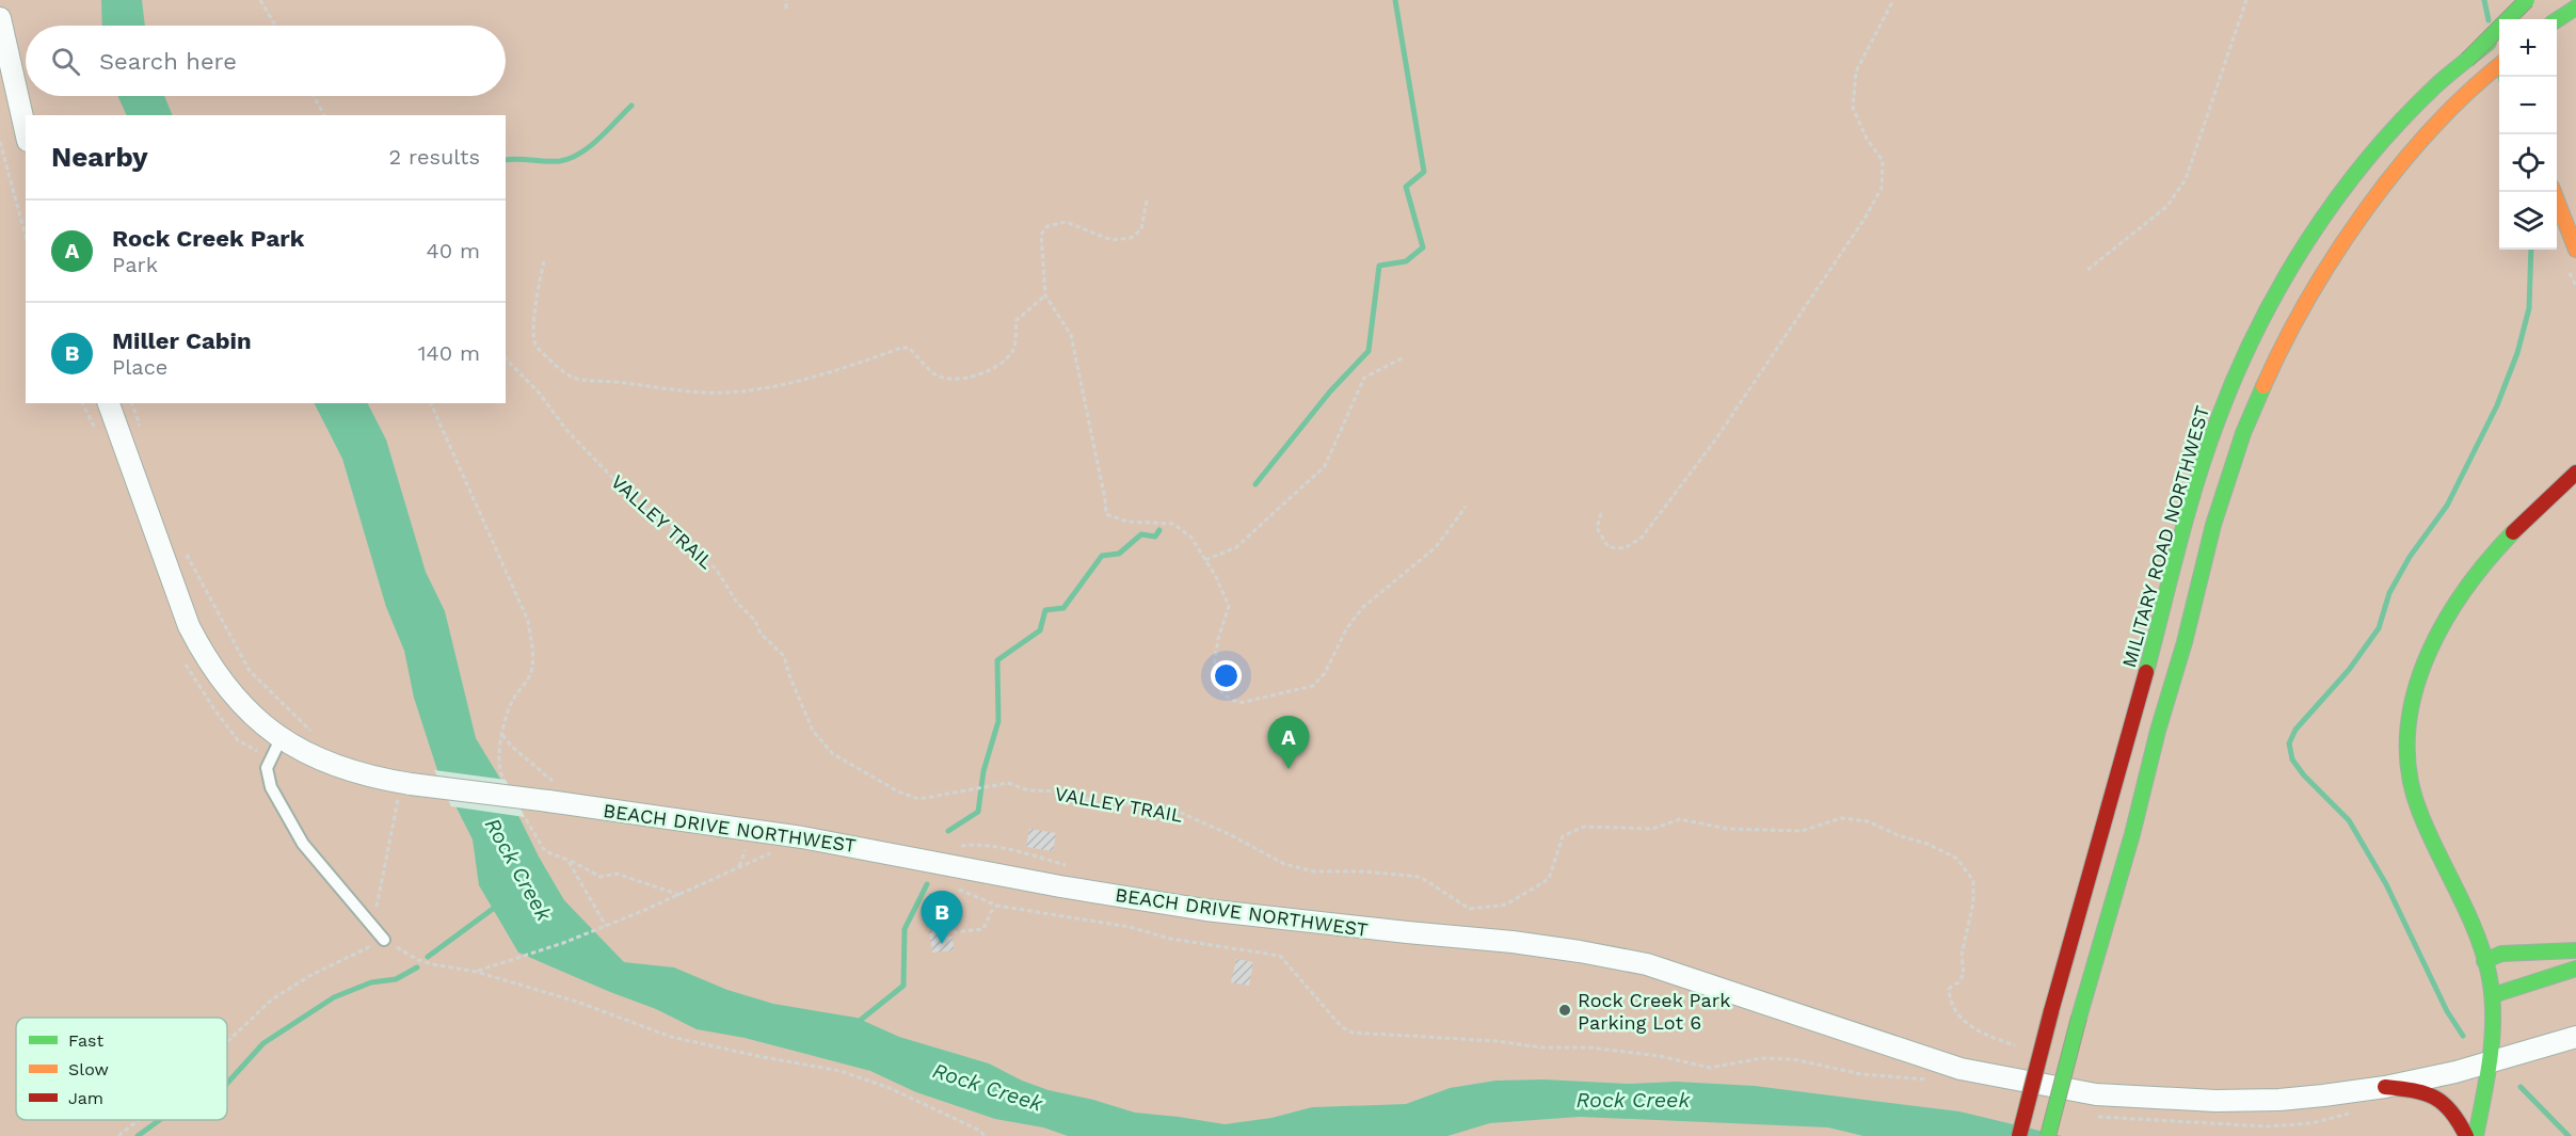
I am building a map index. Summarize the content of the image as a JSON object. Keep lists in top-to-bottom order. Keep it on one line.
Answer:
{"streets":{"main road":["MILITARY ROAD NORTHWEST"],"street":["BEACH DRIVE NORTHWEST"],"path":["VALLEY TRAIL"]},"crossings":[["VALLEY TRAIL","BEACH DRIVE NORTHWEST"]],"water":["Rock Creek"],"places":["Rock Creek Park Parking Lot 6"],"legend":["Fast","Slow","Jam"],"page":{"map_buttons":["+","−"],"search":"Search here","heading":["Nearby","2 results"],"list":[{"mark":"A","name":"Rock Creek Park","note":"Park","value":"40 m"},{"mark":"B","name":"Miller Cabin","note":"Place","value":"140 m"}],"pins":["A","B"]}}
